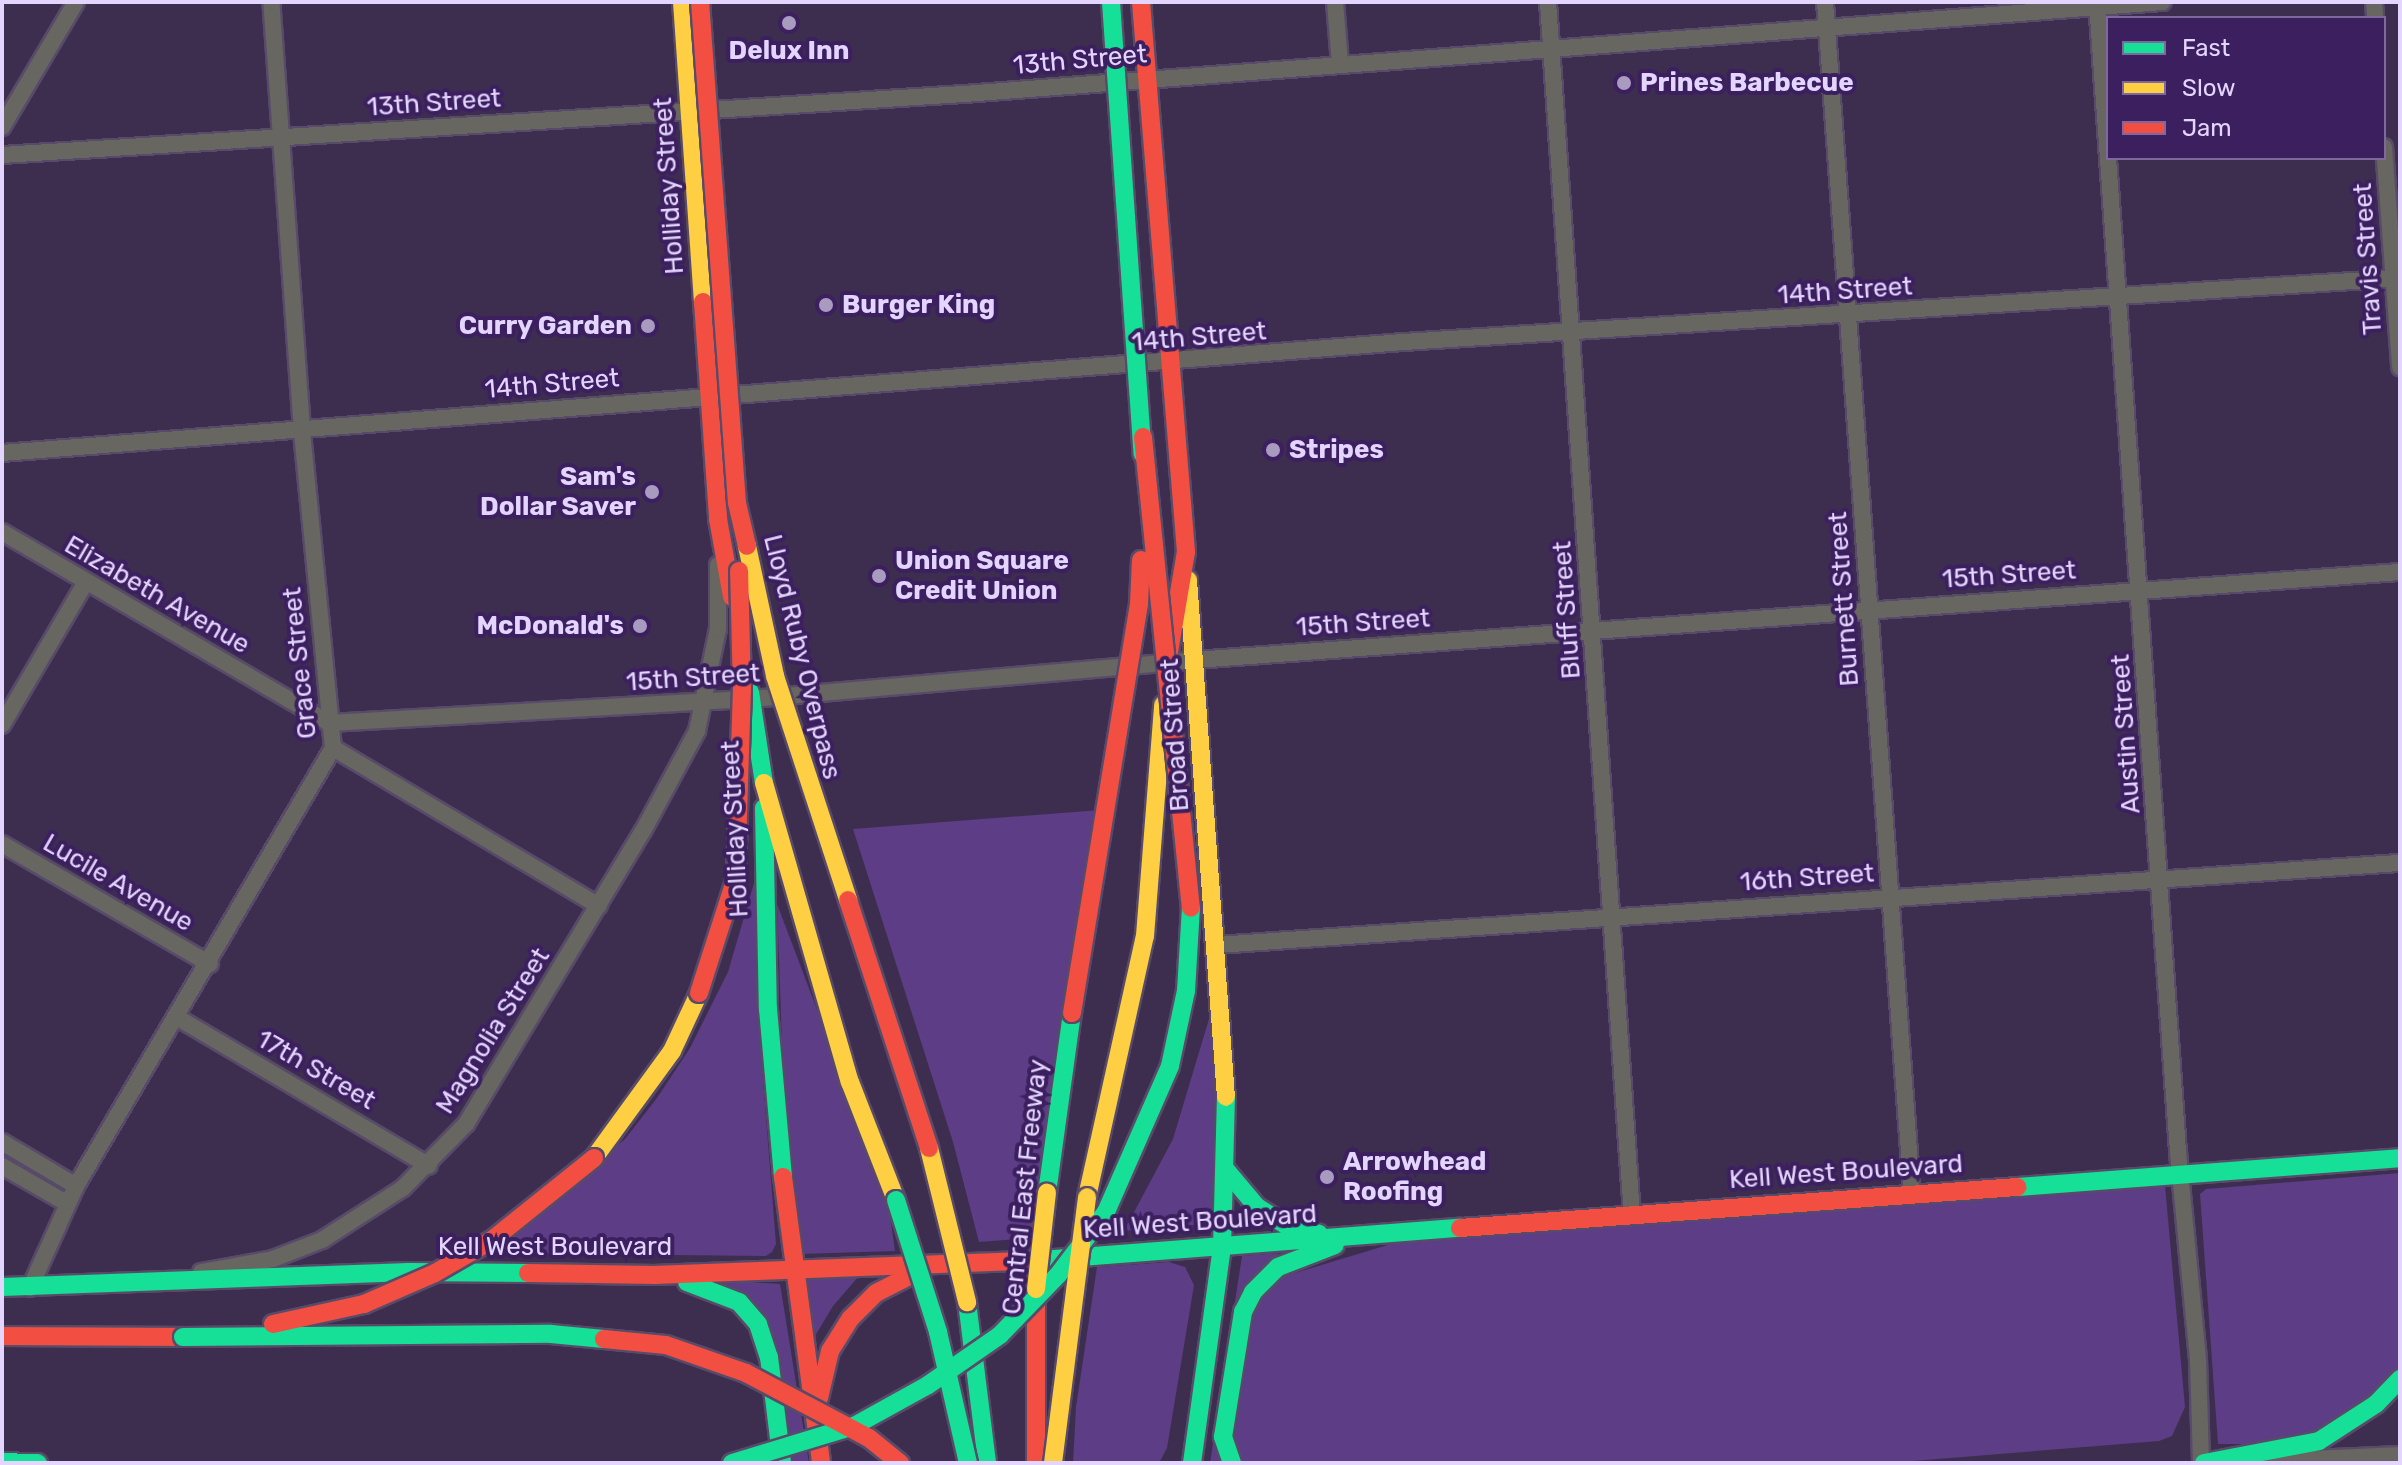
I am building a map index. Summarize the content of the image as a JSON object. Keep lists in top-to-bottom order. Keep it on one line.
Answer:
{"streets":{"main road":["Holliday Street","Lloyd Ruby Overpass","Broad Street","Kell West Boulevard","Central East Freeway"],"street":["13th Street","Travis Street","14th Street","15th Street","Elizabeth Avenue","Burnett Street","Bluff Street","Grace Street","Austin Street","16th Street","Lucile Avenue","Magnolia Street","17th Street"]},"crossings":[["13th Street","Holliday Street"],["13th Street","Burnett Street"],["13th Street","Bluff Street"],["13th Street","Grace Street"],["13th Street","Austin Street"],["13th Street","Broad Street"],["Holliday Street","14th Street"],["Holliday Street","15th Street"],["Holliday Street","Magnolia Street"],["Holliday Street","Kell West Boulevard"],["Travis Street","14th Street"],["14th Street","Burnett Street"],["14th Street","Bluff Street"],["14th Street","Grace Street"],["14th Street","Austin Street"],["14th Street","Broad Street"],["15th Street","Elizabeth Avenue"],["15th Street","Burnett Street"],["15th Street","Bluff Street"],["15th Street","Grace Street"],["15th Street","Austin Street"],["15th Street","Broad Street"],["15th Street","Magnolia Street"],["Elizabeth Avenue","Grace Street"],["Burnett Street","16th Street"],["Burnett Street","Kell West Boulevard"],["Bluff Street","16th Street"],["Bluff Street","Kell West Boulevard"],["Lloyd Ruby Overpass","Central East Freeway"],["Grace Street","Lucile Avenue"],["Grace Street","Magnolia Street"],["Grace Street","17th Street"],["Grace Street","Kell West Boulevard"],["Austin Street","16th Street"],["Austin Street","Kell West Boulevard"],["Broad Street","16th Street"],["Broad Street","Kell West Boulevard"],["Magnolia Street","17th Street"],["Magnolia Street","Kell West Boulevard"]],"places":["Delux Inn","Prines Barbecue","Burger King","Curry Garden","Stripes","Sam's Dollar Saver","Union Square Credit Union","McDonald's","Arrowhead Roofing"],"legend":["Fast","Slow","Jam"]}
